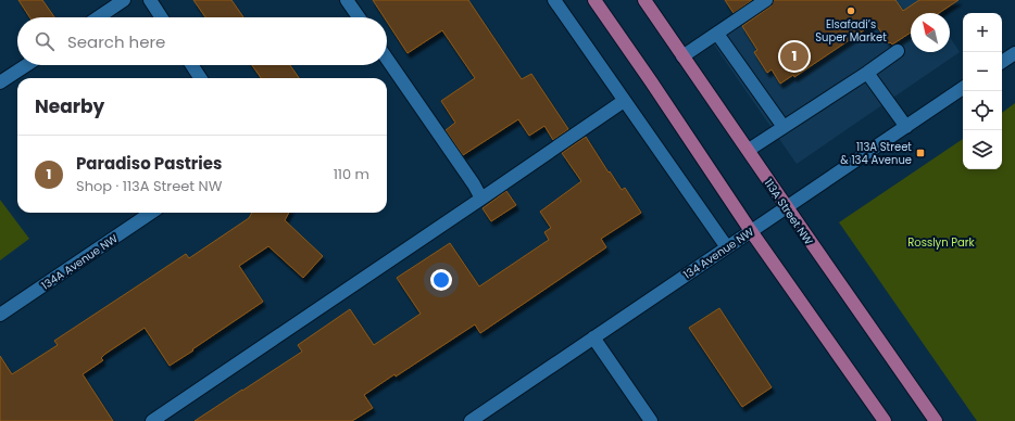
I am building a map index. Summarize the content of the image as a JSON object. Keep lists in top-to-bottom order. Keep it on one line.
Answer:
{"streets":{"main road":["113A Street NW"],"street":["134 Avenue NW","134A Avenue NW"]},"crossings":[["113A Street NW","134 Avenue NW"]],"parks":["Rosslyn Park"],"places":{"other":["Elsafadi’s Super Market"],"transit":["113A Street & 134 Avenue"]},"north":"top left","page":{"map_buttons":["+","−"],"search":"Search here","pins":"1","heading":"Nearby","list":[{"mark":"1","name":"Paradiso Pastries","note":"Shop · 113A Street NW","value":"110 m"}]}}
